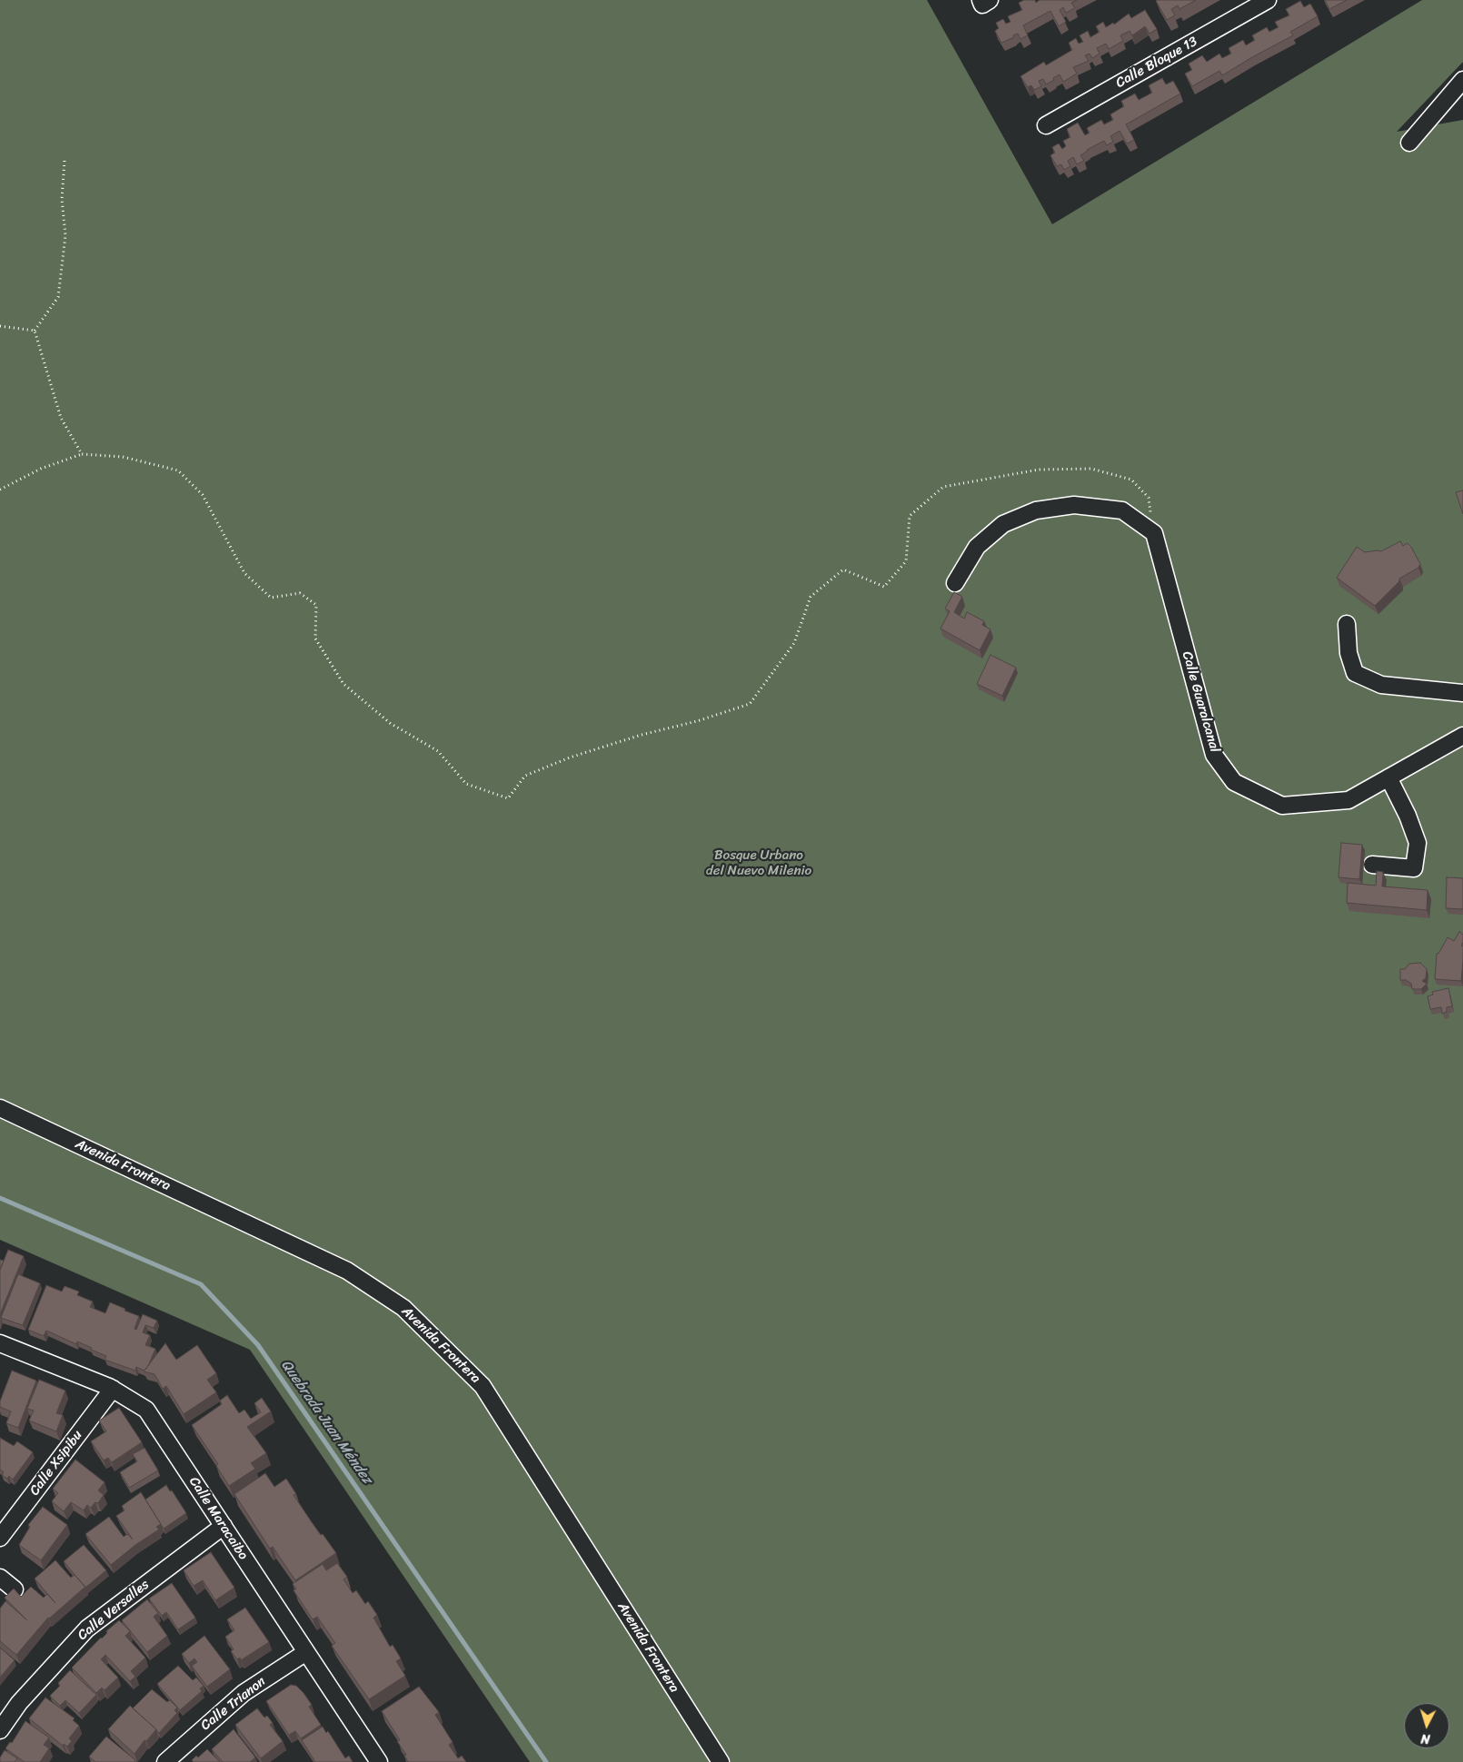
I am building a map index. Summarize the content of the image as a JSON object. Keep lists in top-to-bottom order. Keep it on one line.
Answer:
{"streets":{"street":["Calle Bloque 13","Calle Guaralcanal","Avenida Frontera","Calle Xsipibu","Calle Maracaibo","Calle Versalles","Calle Trianon"]},"crossings":[["Calle Xsipibu","Calle Maracaibo"],["Calle Maracaibo","Calle Versalles"],["Calle Maracaibo","Calle Trianon"]],"water":["Quebrada Juan Méndez"],"parks":["Bosque Urbano del Nuevo Milenio"],"north":"bottom"}
